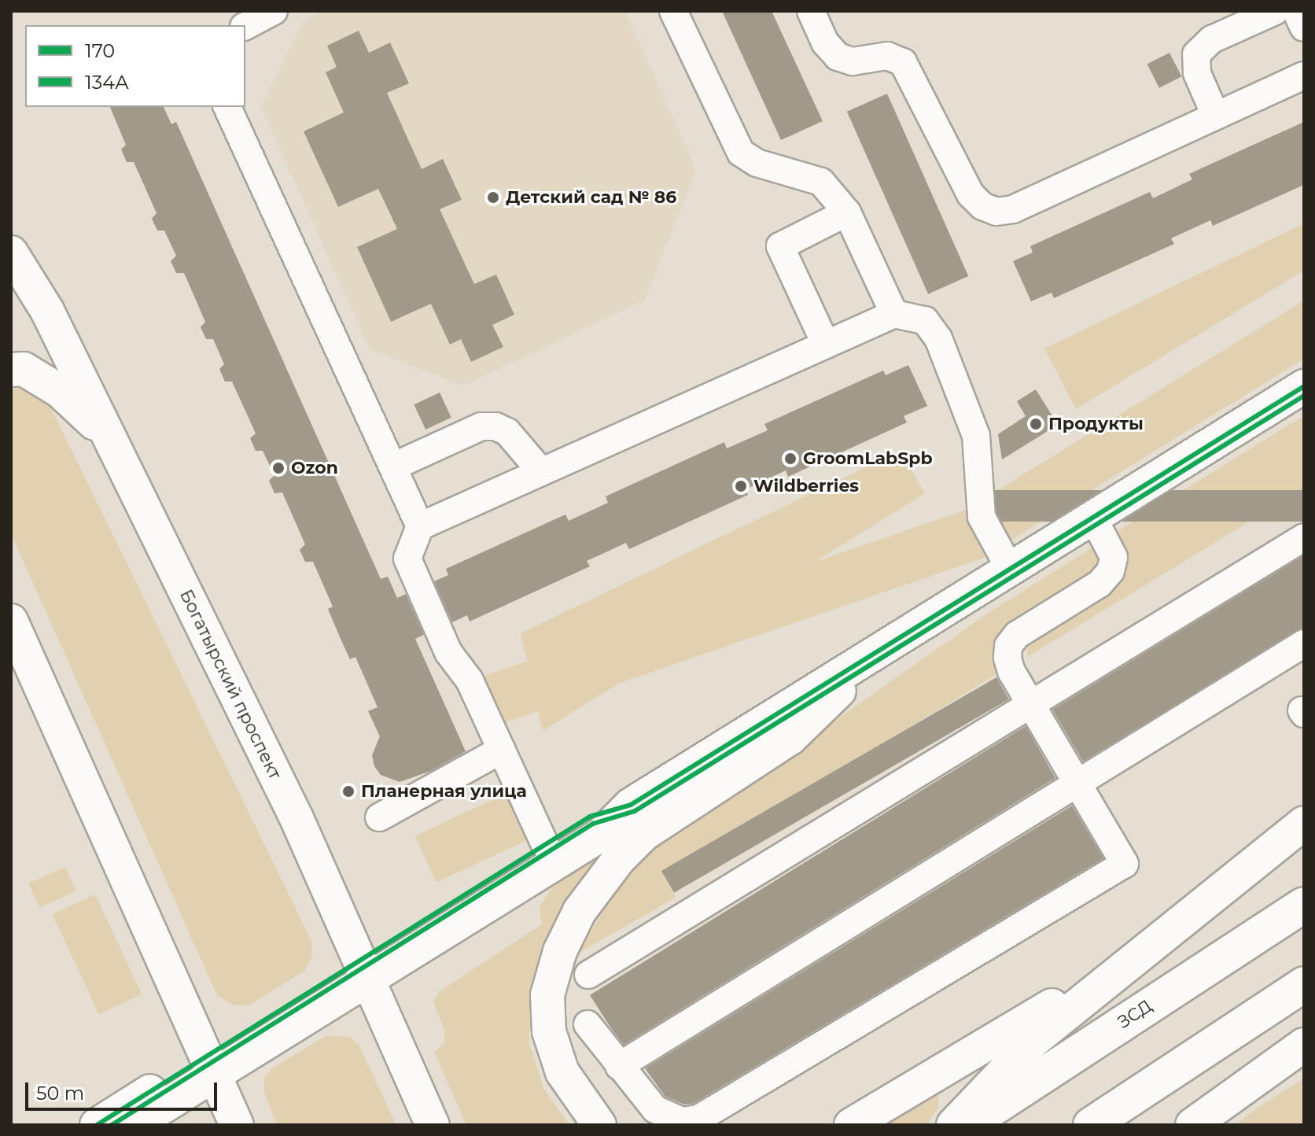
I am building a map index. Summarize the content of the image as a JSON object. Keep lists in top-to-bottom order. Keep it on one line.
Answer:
{"streets":{"highway":["ЗСД"],"main road":["Богатырский проспект"]},"places":["Детский сад № 86","Продукты","GroomLabSpb","Ozon","Wildberries","Планерная улица"],"lines":["transit line 170","transit line 134А"],"legend":["170","134А"],"scale_bar":"50 m"}
